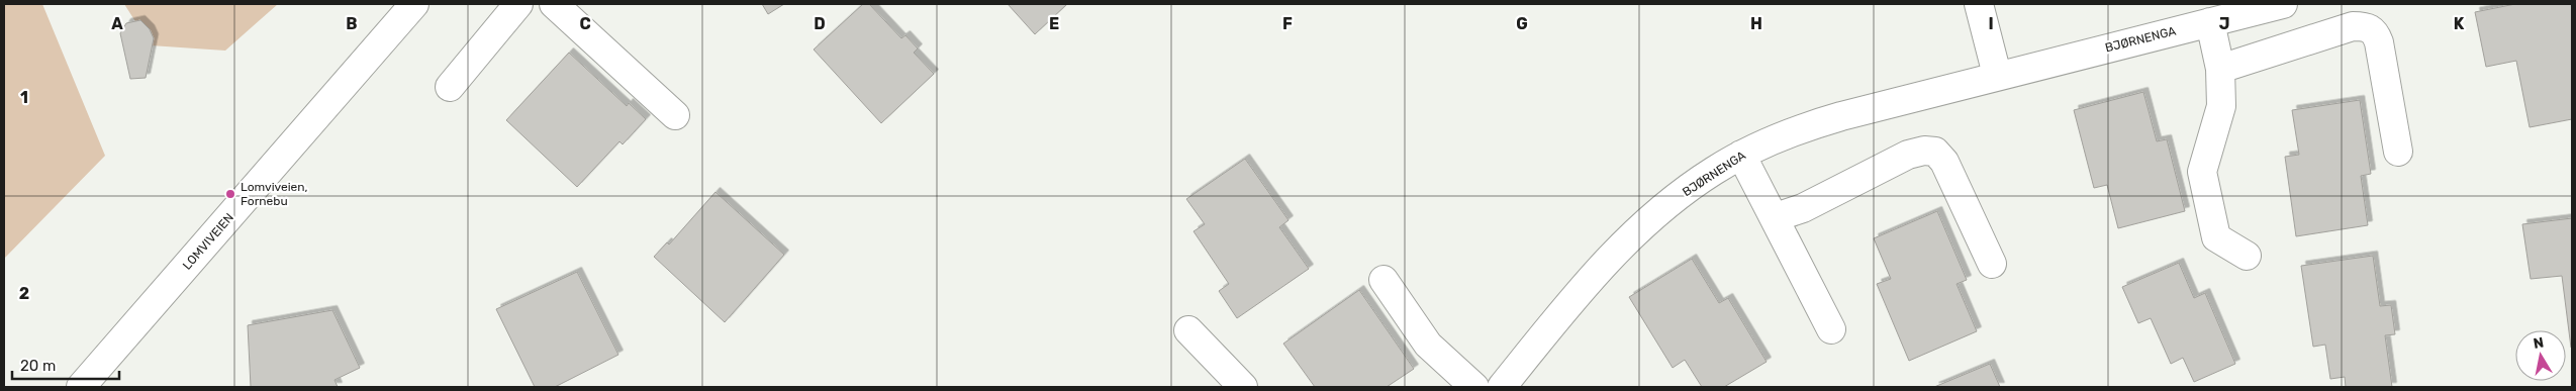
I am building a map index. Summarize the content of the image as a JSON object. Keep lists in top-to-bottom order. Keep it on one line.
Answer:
{"streets":{"street":["BJØRNENGA","LOMVIVEIEN"]},"places":["Lomviveien, Fornebu"],"scale_bar":"20 m","north":"top","grid":{"columns":["A","B","C","D","E","F","G","H","I","J","K"],"rows":["1","2"]}}
